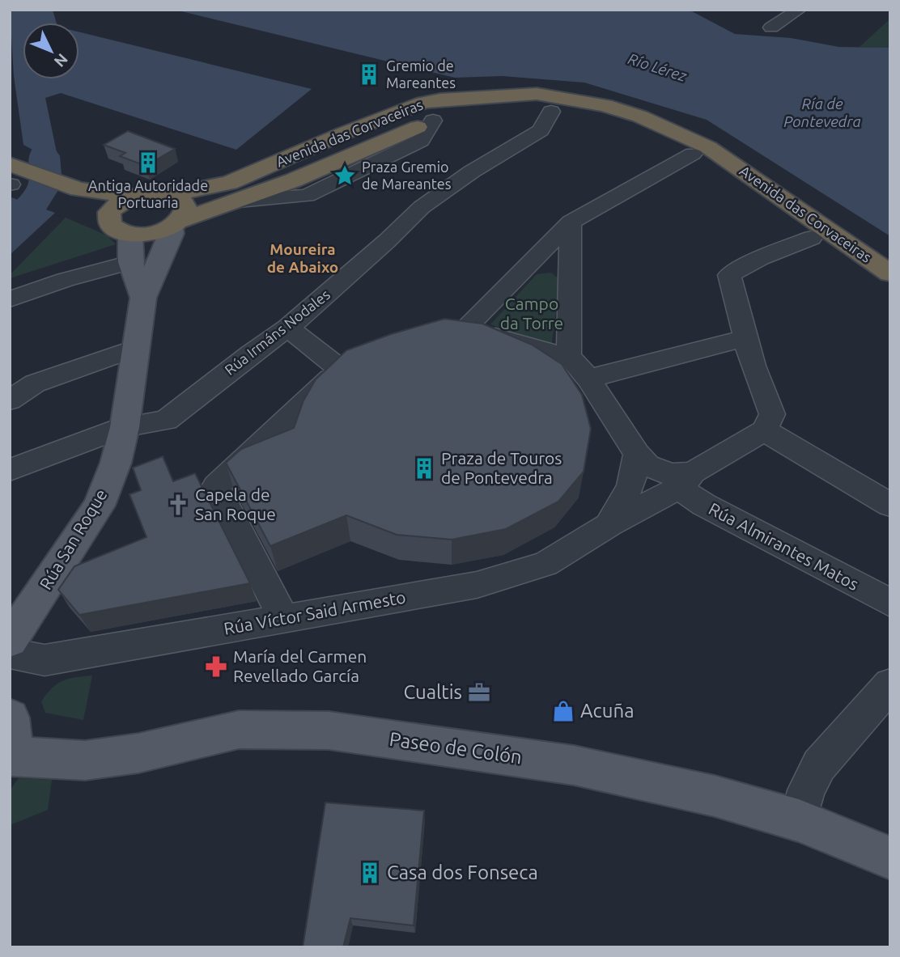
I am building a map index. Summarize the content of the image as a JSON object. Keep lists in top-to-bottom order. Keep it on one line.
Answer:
{"streets":{"highway":["Avenida das Corvaceiras"],"main road":["Rúa San Roque","Paseo de Colón"],"street":["Rúa Irmáns Nodales","Rúa Almirantes Matos","Rúa Víctor Said Armesto"]},"crossings":[["Avenida das Corvaceiras","Rúa Irmáns Nodales"],["Avenida das Corvaceiras","Rúa San Roque"],["Rúa Irmáns Nodales","Rúa San Roque"],["Rúa Almirantes Matos","Rúa Víctor Said Armesto"]],"districts":["Moureira de Abaixo"],"water":["Río Lérez","Ría de Pontevedra"],"parks":["Campo da Torre"],"places":{"building":["Gremio de Mareantes","Antiga Autoridade Portuaria","Praza de Touros de Pontevedra","Casa dos Fonseca"],"place":["Praza Gremio de Mareantes"],"church":["Capela de San Roque"],"pharmacy":["María del Carmen Revellado García"],"office":["Cualtis"],"shop":["Acuña"]},"north":"bottom right"}
